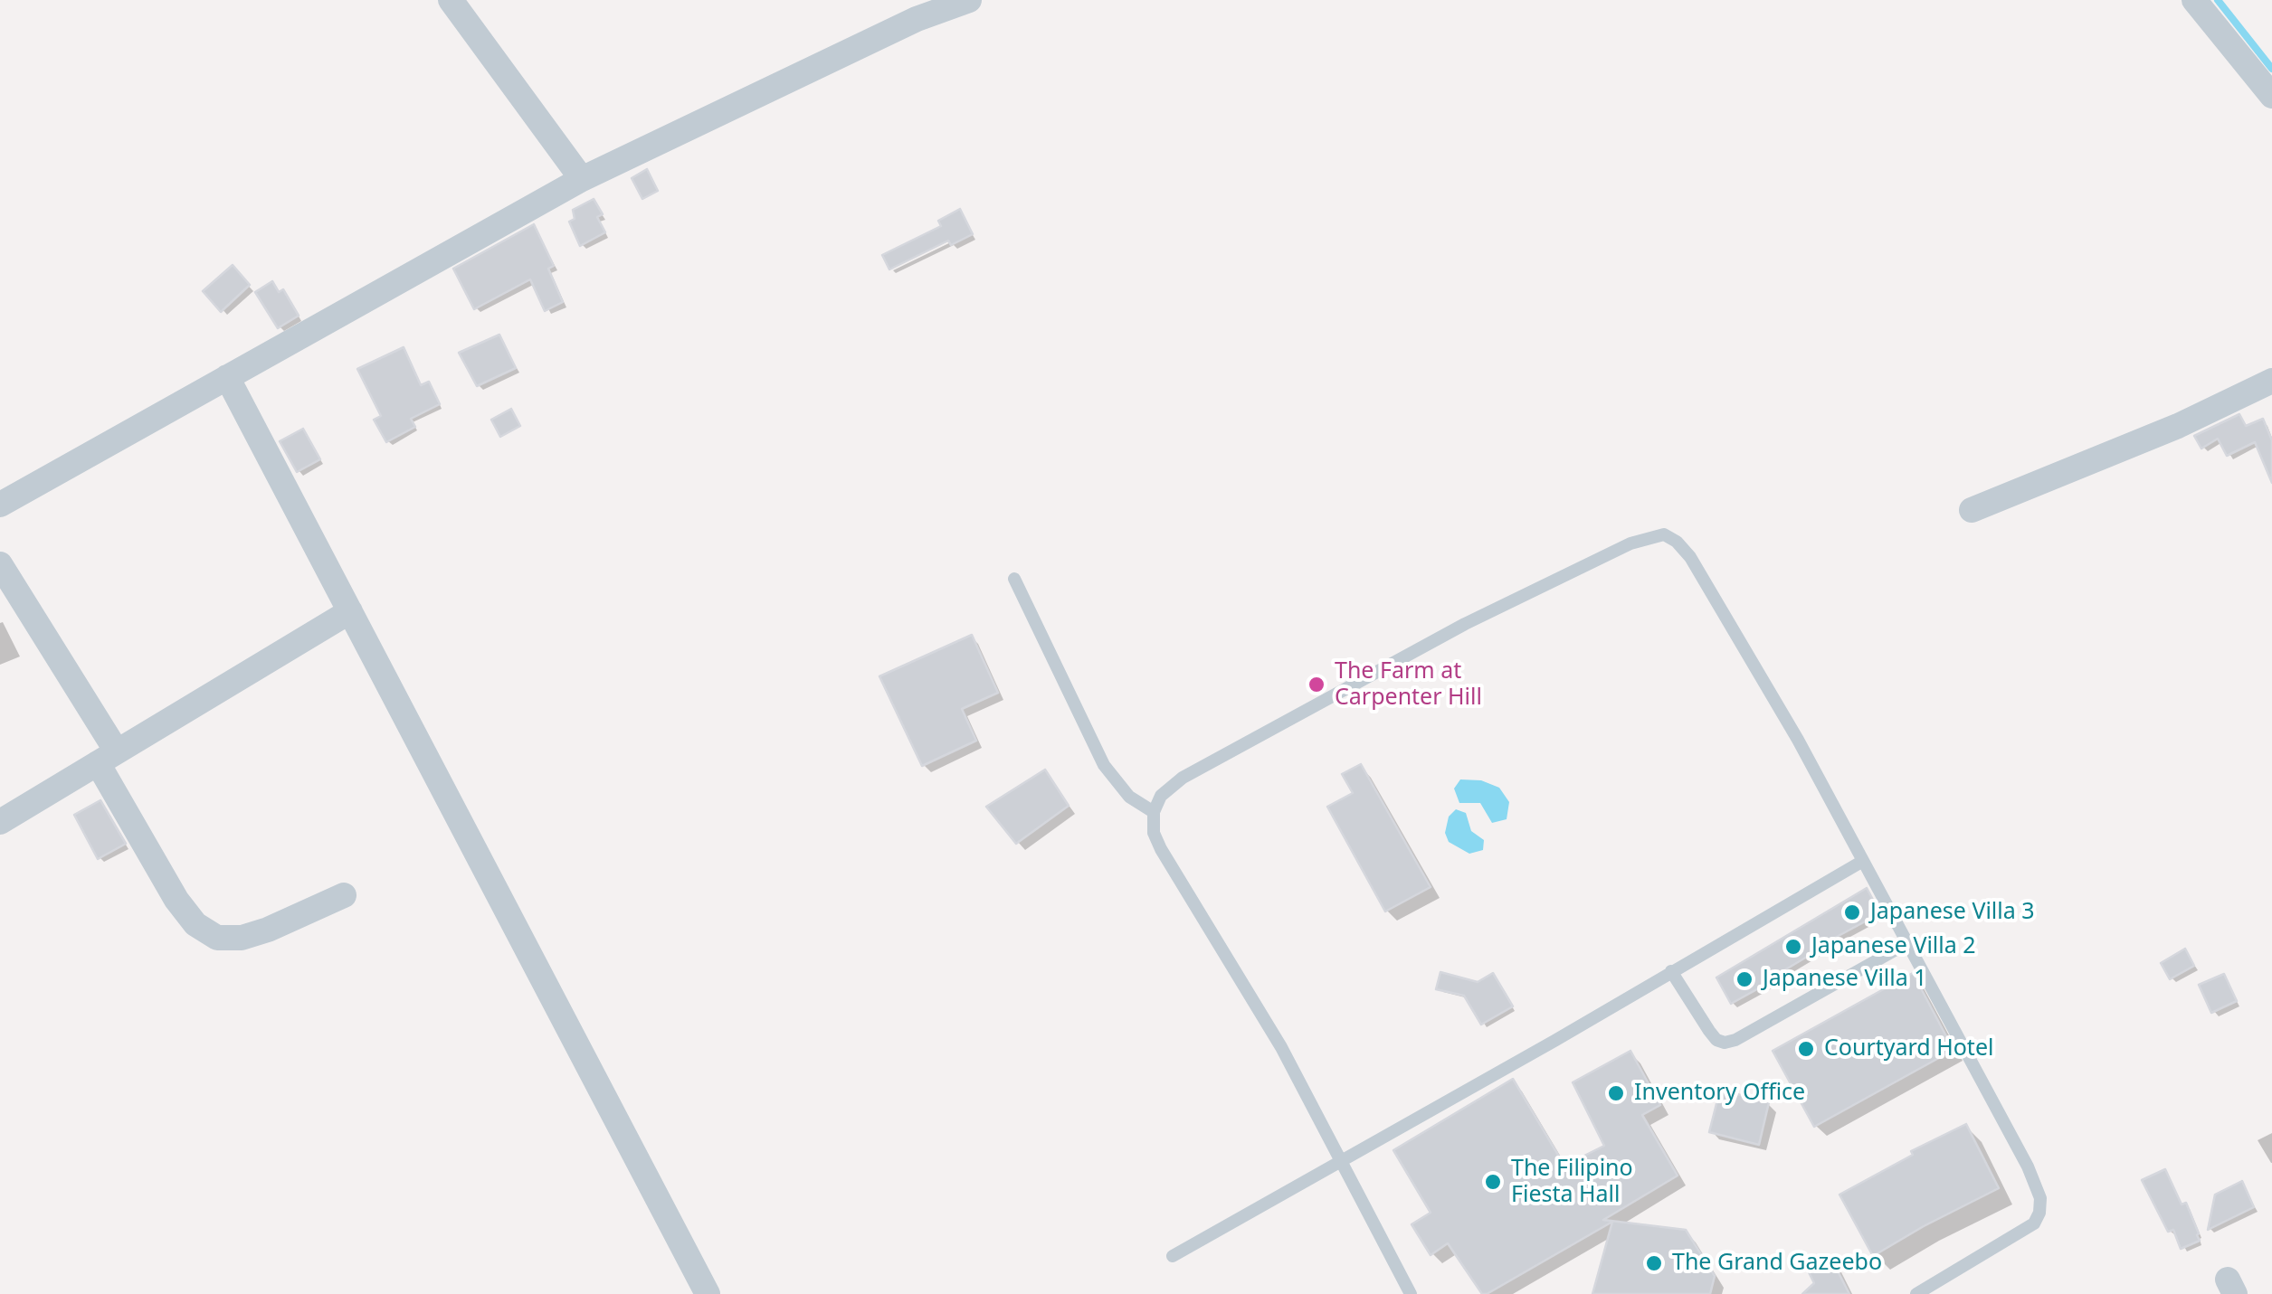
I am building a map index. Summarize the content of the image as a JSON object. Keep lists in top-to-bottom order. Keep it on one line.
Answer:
{"places":["The Farm at Carpenter Hill","Japanese Villa 3","Japanese Villa 2","Japanese Villa 1","Courtyard Hotel","Inventory Office","The Filipino Fiesta Hall","The Grand Gazeebo"]}
